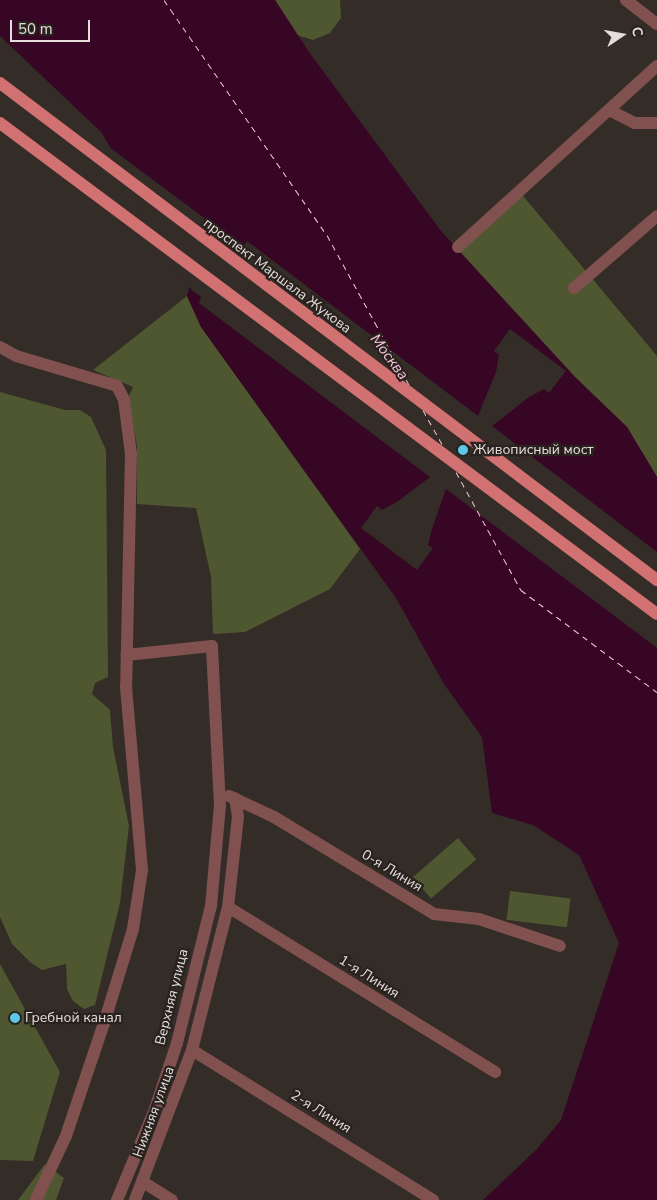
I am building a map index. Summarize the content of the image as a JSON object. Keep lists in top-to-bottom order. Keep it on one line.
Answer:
{"streets":{"main road":["проспект Маршала Жукова"],"street":["0-я Линия","1-я Линия","Верхняя улица","Нижняя улица","2-я Линия"]},"crossings":[["0-я Линия","Верхняя улица"],["0-я Линия","Нижняя улица"],["1-я Линия","Нижняя улица"],["Нижняя улица","2-я Линия"]],"water":["Москва"],"places":["Живописный мост","Гребной канал"],"scale_bar":"50 m","north":"right"}
